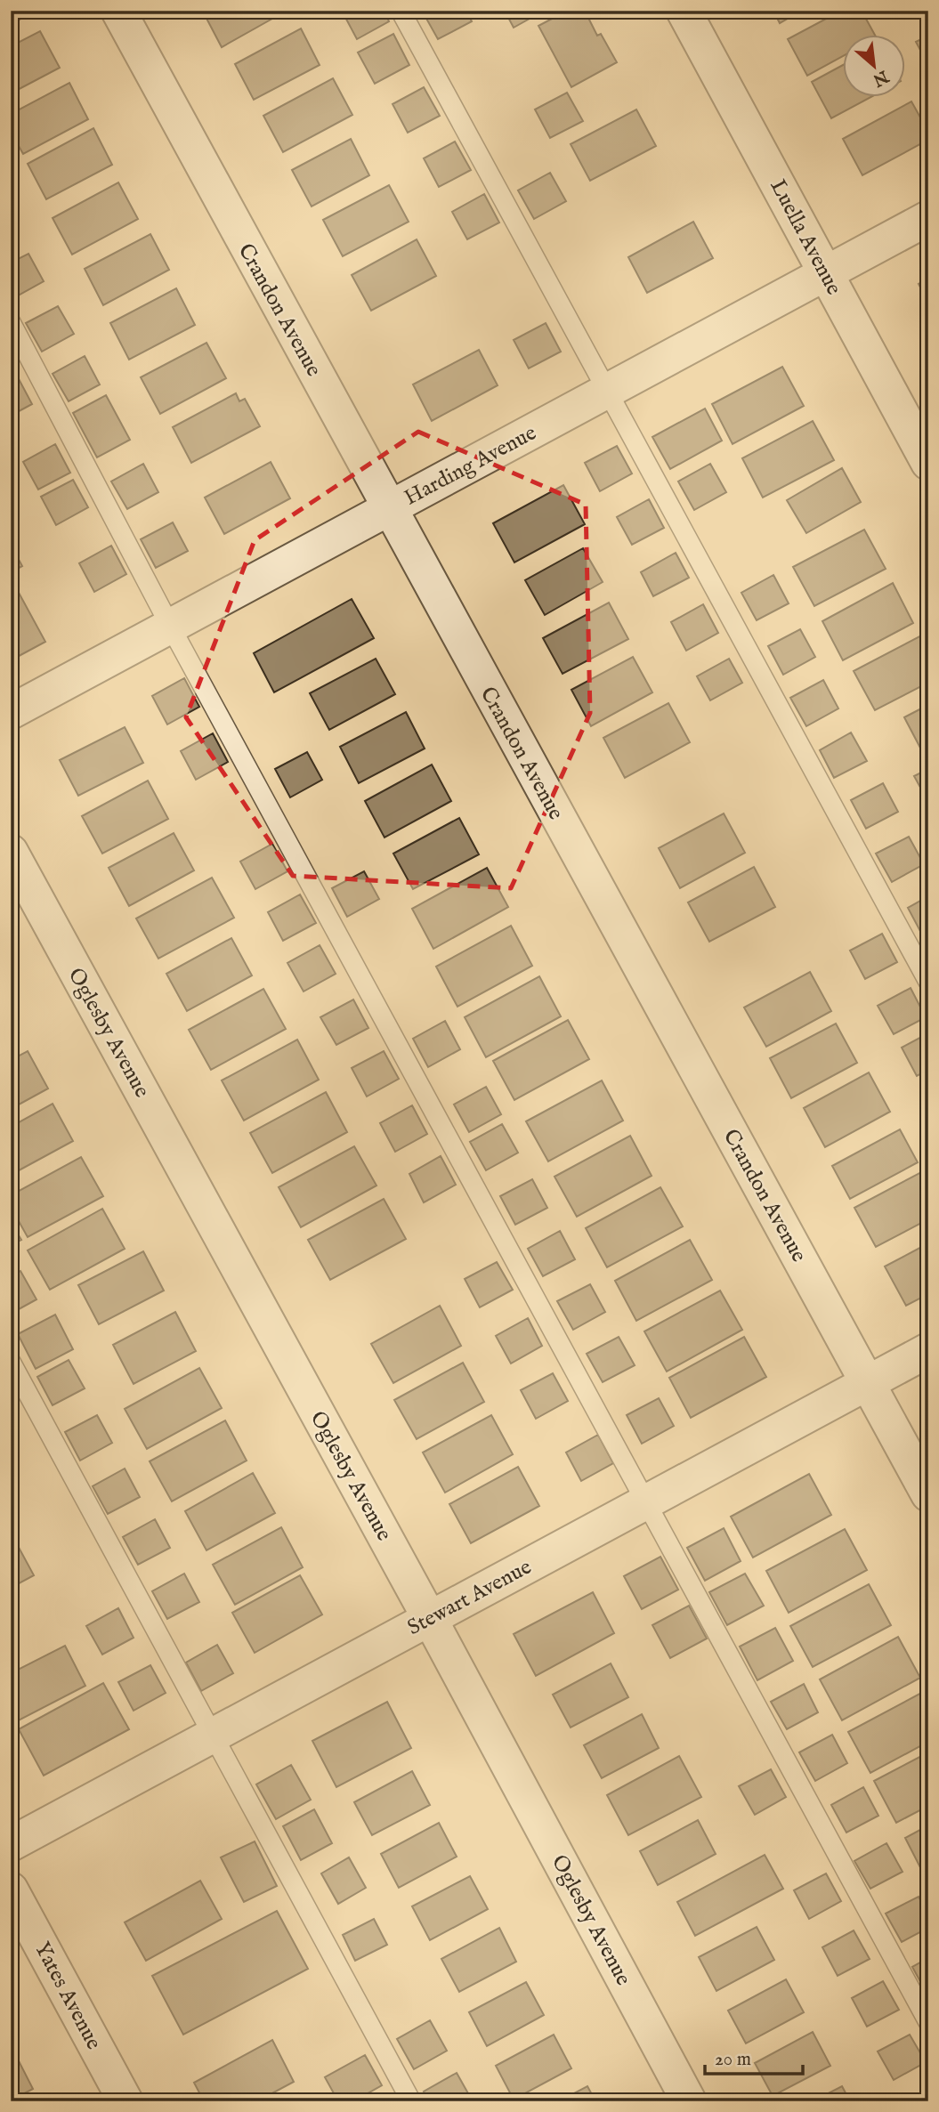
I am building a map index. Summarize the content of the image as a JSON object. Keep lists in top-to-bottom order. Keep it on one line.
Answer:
{"streets":{"street":["Luella Avenue","Crandon Avenue","Harding Avenue","Oglesby Avenue","Stewart Avenue","Yates Avenue"]},"crossings":[["Luella Avenue","Harding Avenue"],["Crandon Avenue","Harding Avenue"],["Crandon Avenue","Stewart Avenue"],["Oglesby Avenue","Stewart Avenue"]],"scale_bar":"20 m","north":"bottom right"}
